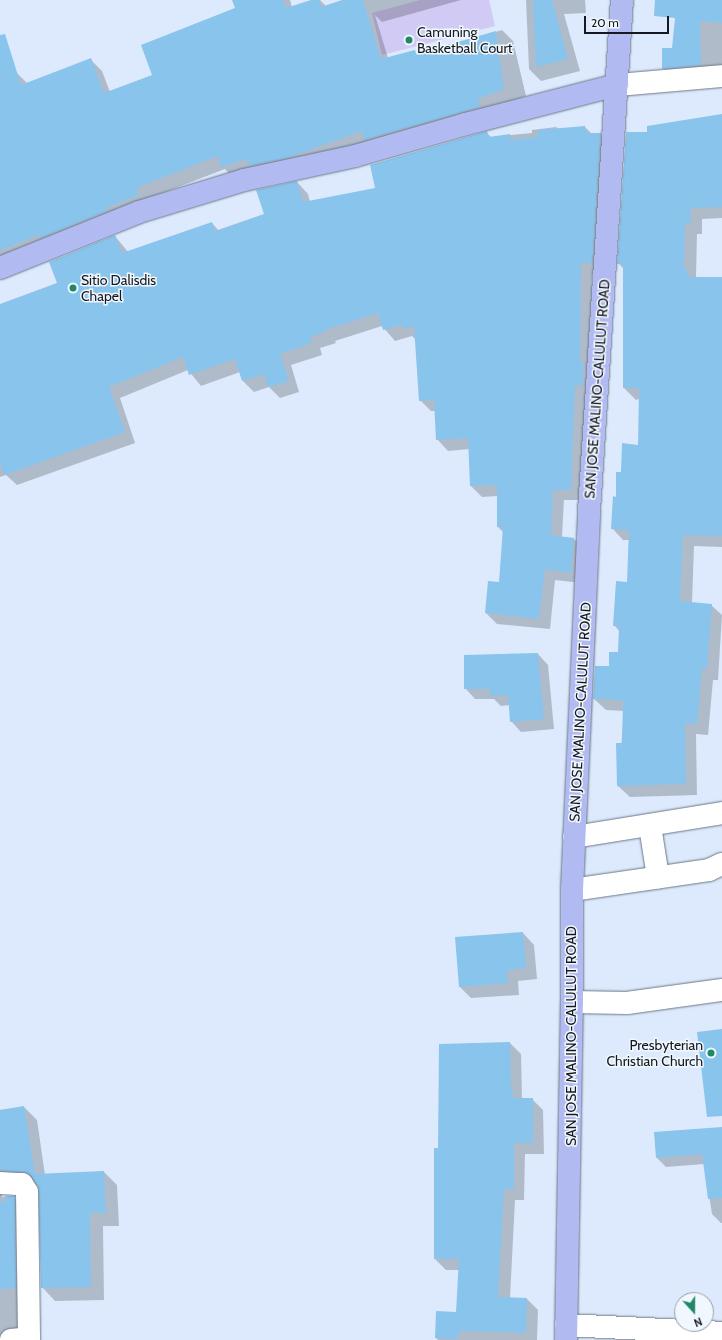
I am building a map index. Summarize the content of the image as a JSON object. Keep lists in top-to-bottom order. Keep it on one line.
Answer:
{"streets":{"main road":["SAN JOSE MALINO-CALULUT ROAD"]},"places":["Camuning Basketball Court","Sitio Dalisdis Chapel","Presbyterian Christian Church"],"scale_bar":"20 m","north":"bottom"}
